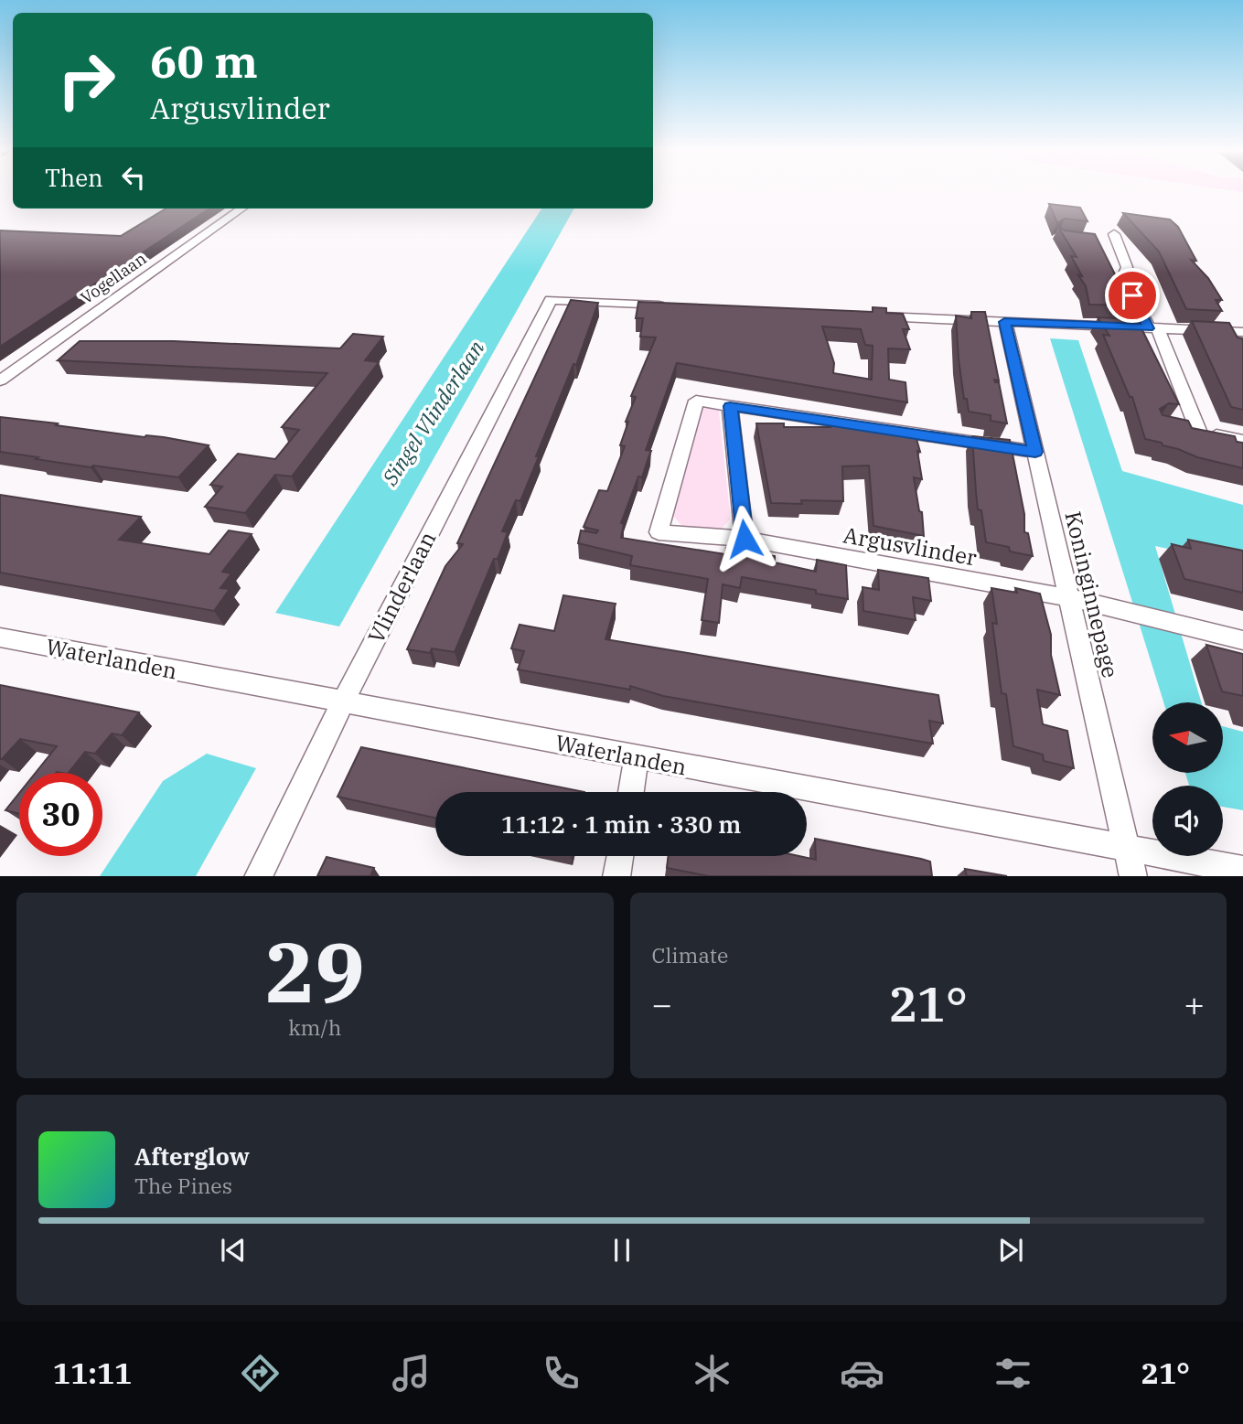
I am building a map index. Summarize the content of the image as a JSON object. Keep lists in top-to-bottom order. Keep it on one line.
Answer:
{"streets":{"street":["Vogellaan","Argusvlinder","Vlinderlaan","Koninginnepage","Waterlanden"]},"crossings":[["Argusvlinder","Koninginnepage"],["Vlinderlaan","Waterlanden"],["Koninginnepage","Waterlanden"]],"water":["Singel Vlinderlaan"],"north":"left","page":{"turn":["60 m","Argusvlinder"],"then":"Then","limit":"30","trip":"11:12 · 1 min · 330 m","tile":[["29","km/h"],"Climate"],"heat":["−","21°","+"],"song":["Afterglow","The Pines"],"tabs":["11:11","21°"]}}
